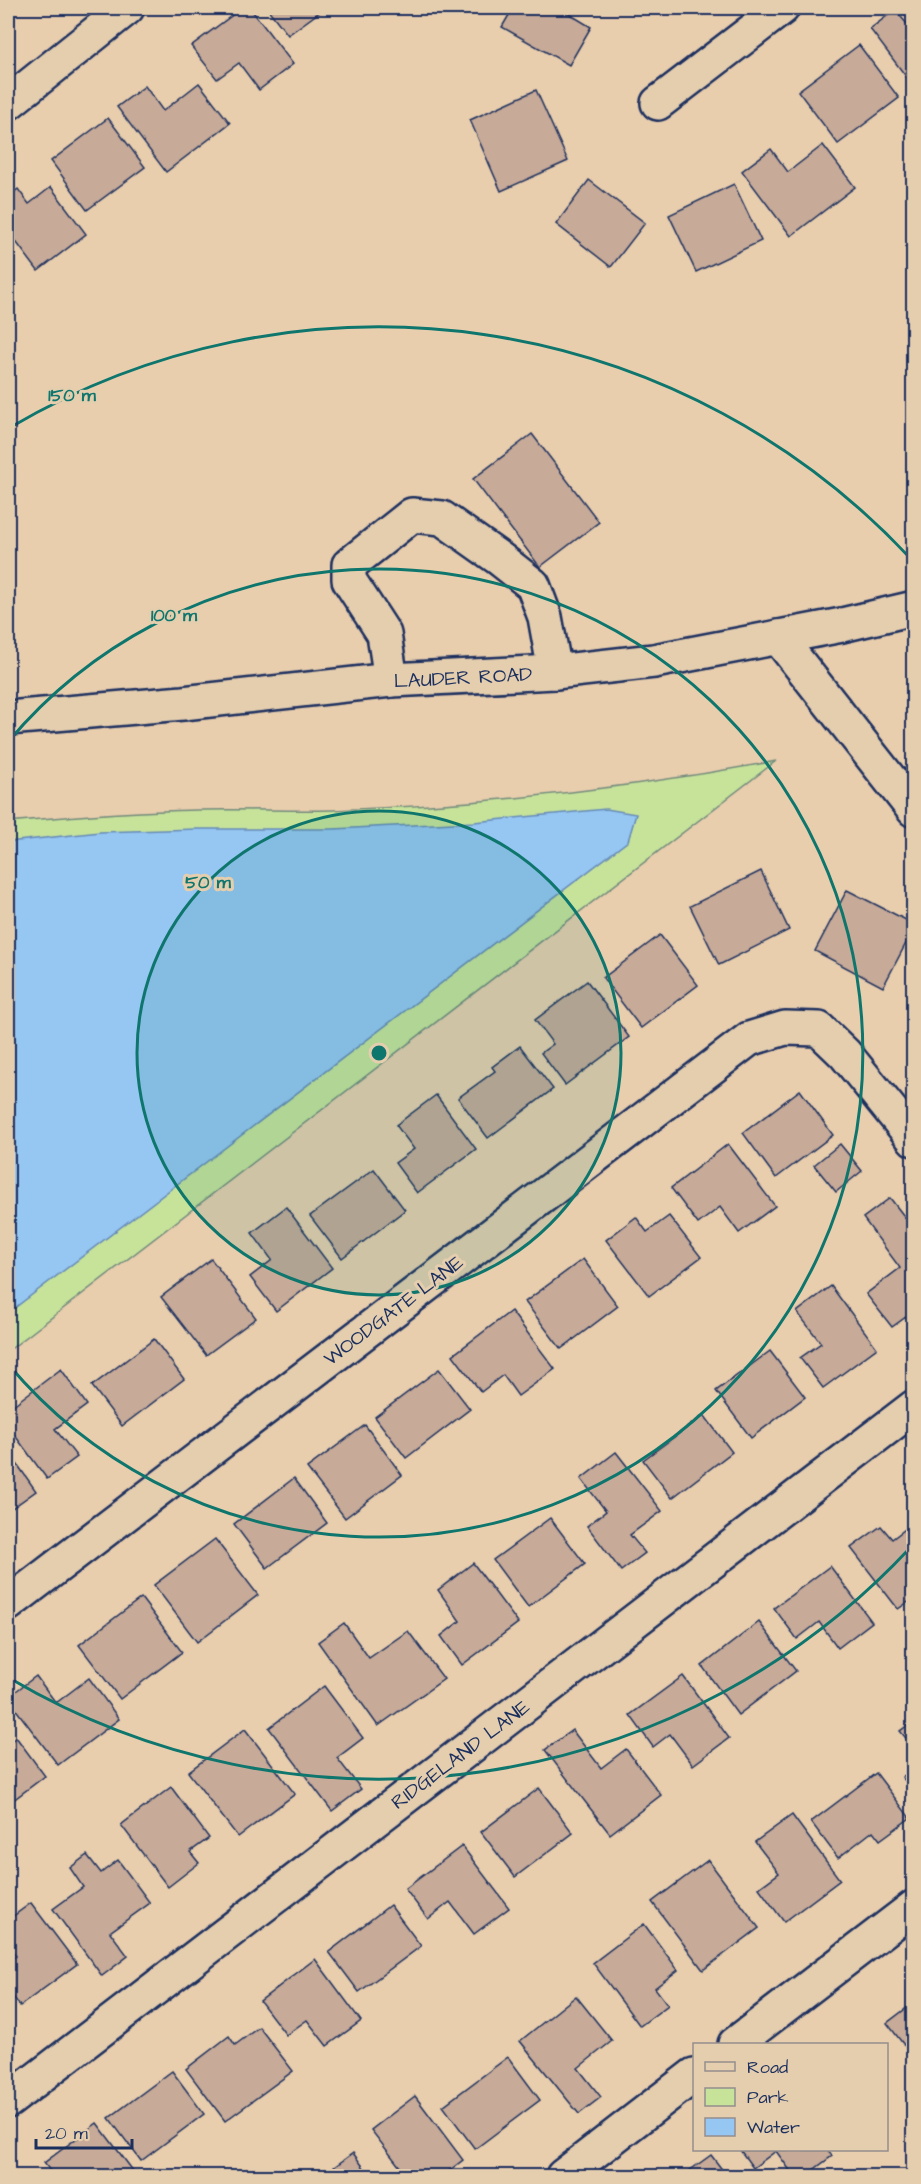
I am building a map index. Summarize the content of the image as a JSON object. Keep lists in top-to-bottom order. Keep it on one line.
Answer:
{"streets":{"street":["LAUDER ROAD","WOODGATE LANE","RIDGELAND LANE"]},"legend":["Road","Park","Water"],"scale_bar":"20 m","rings":["150 m","100 m","50 m"]}
